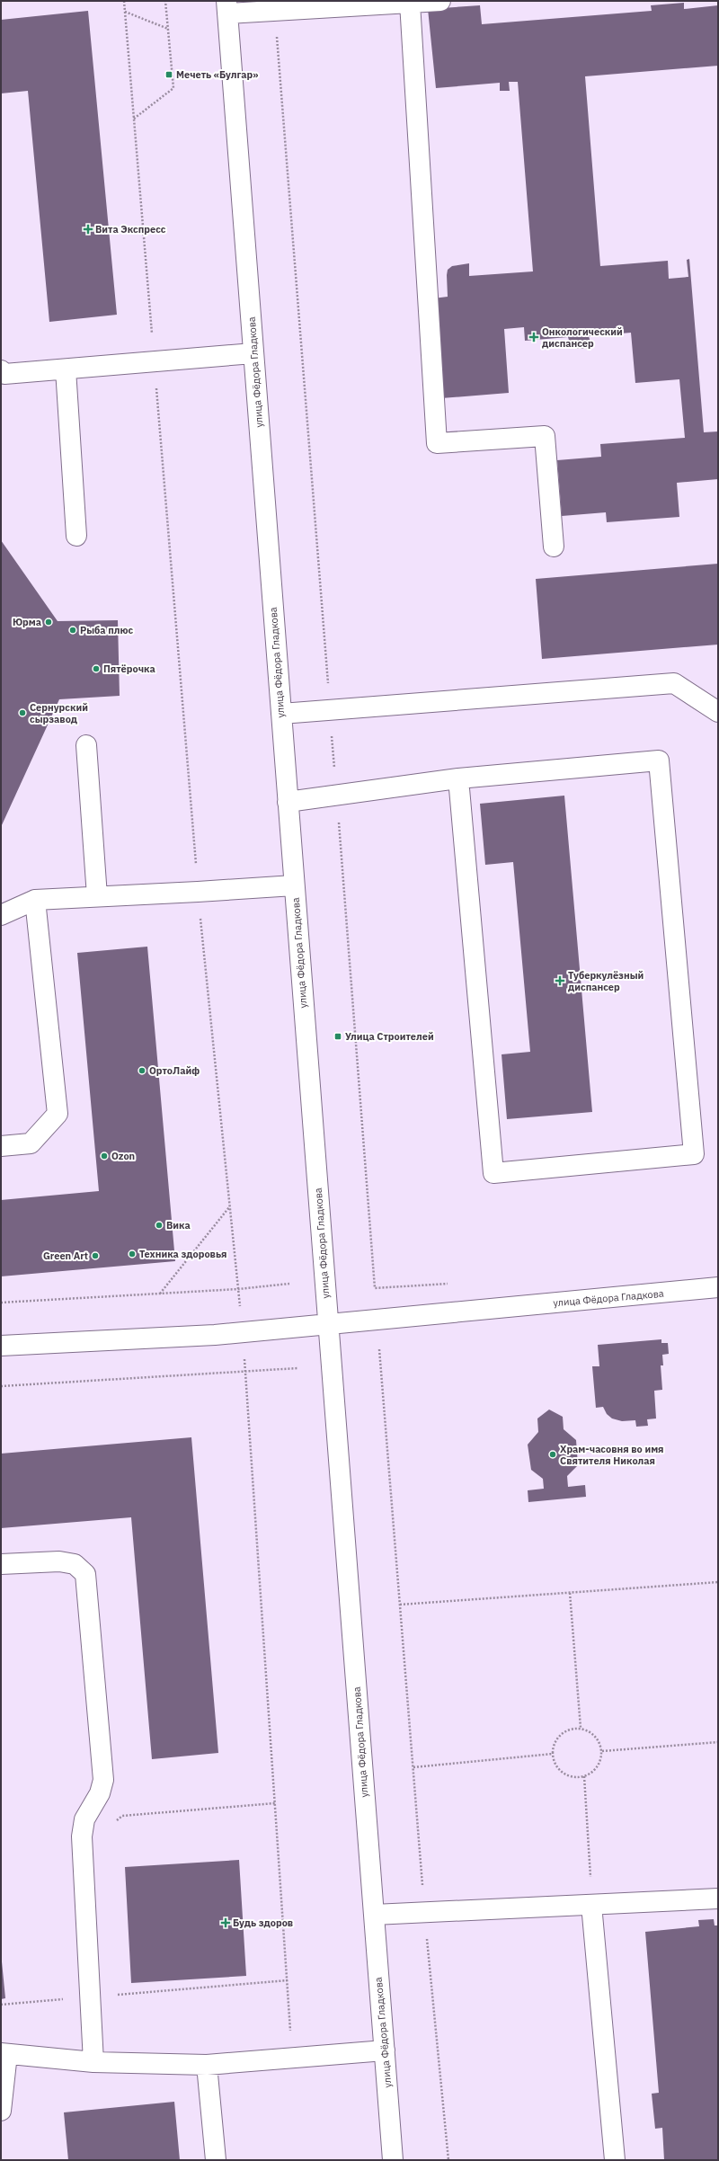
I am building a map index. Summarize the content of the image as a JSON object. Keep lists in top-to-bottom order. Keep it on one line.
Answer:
{"streets":{"street":["улица Фёдора Гладкова"]},"places":{"transit":["Мечеть «Булгар»","Улица Строителей"],"health":["Вита Экспресс","Онкологический диспансер","Туберкулёзный диспансер","Будь здоров"],"other":["Юрма","Рыба плюс","Пятёрочка","Сернурский сырзавод","ОртоЛайф","Ozon","Вика","Техника здоровья","Green Art","Храм-часовня во имя Святителя Николая"]}}
